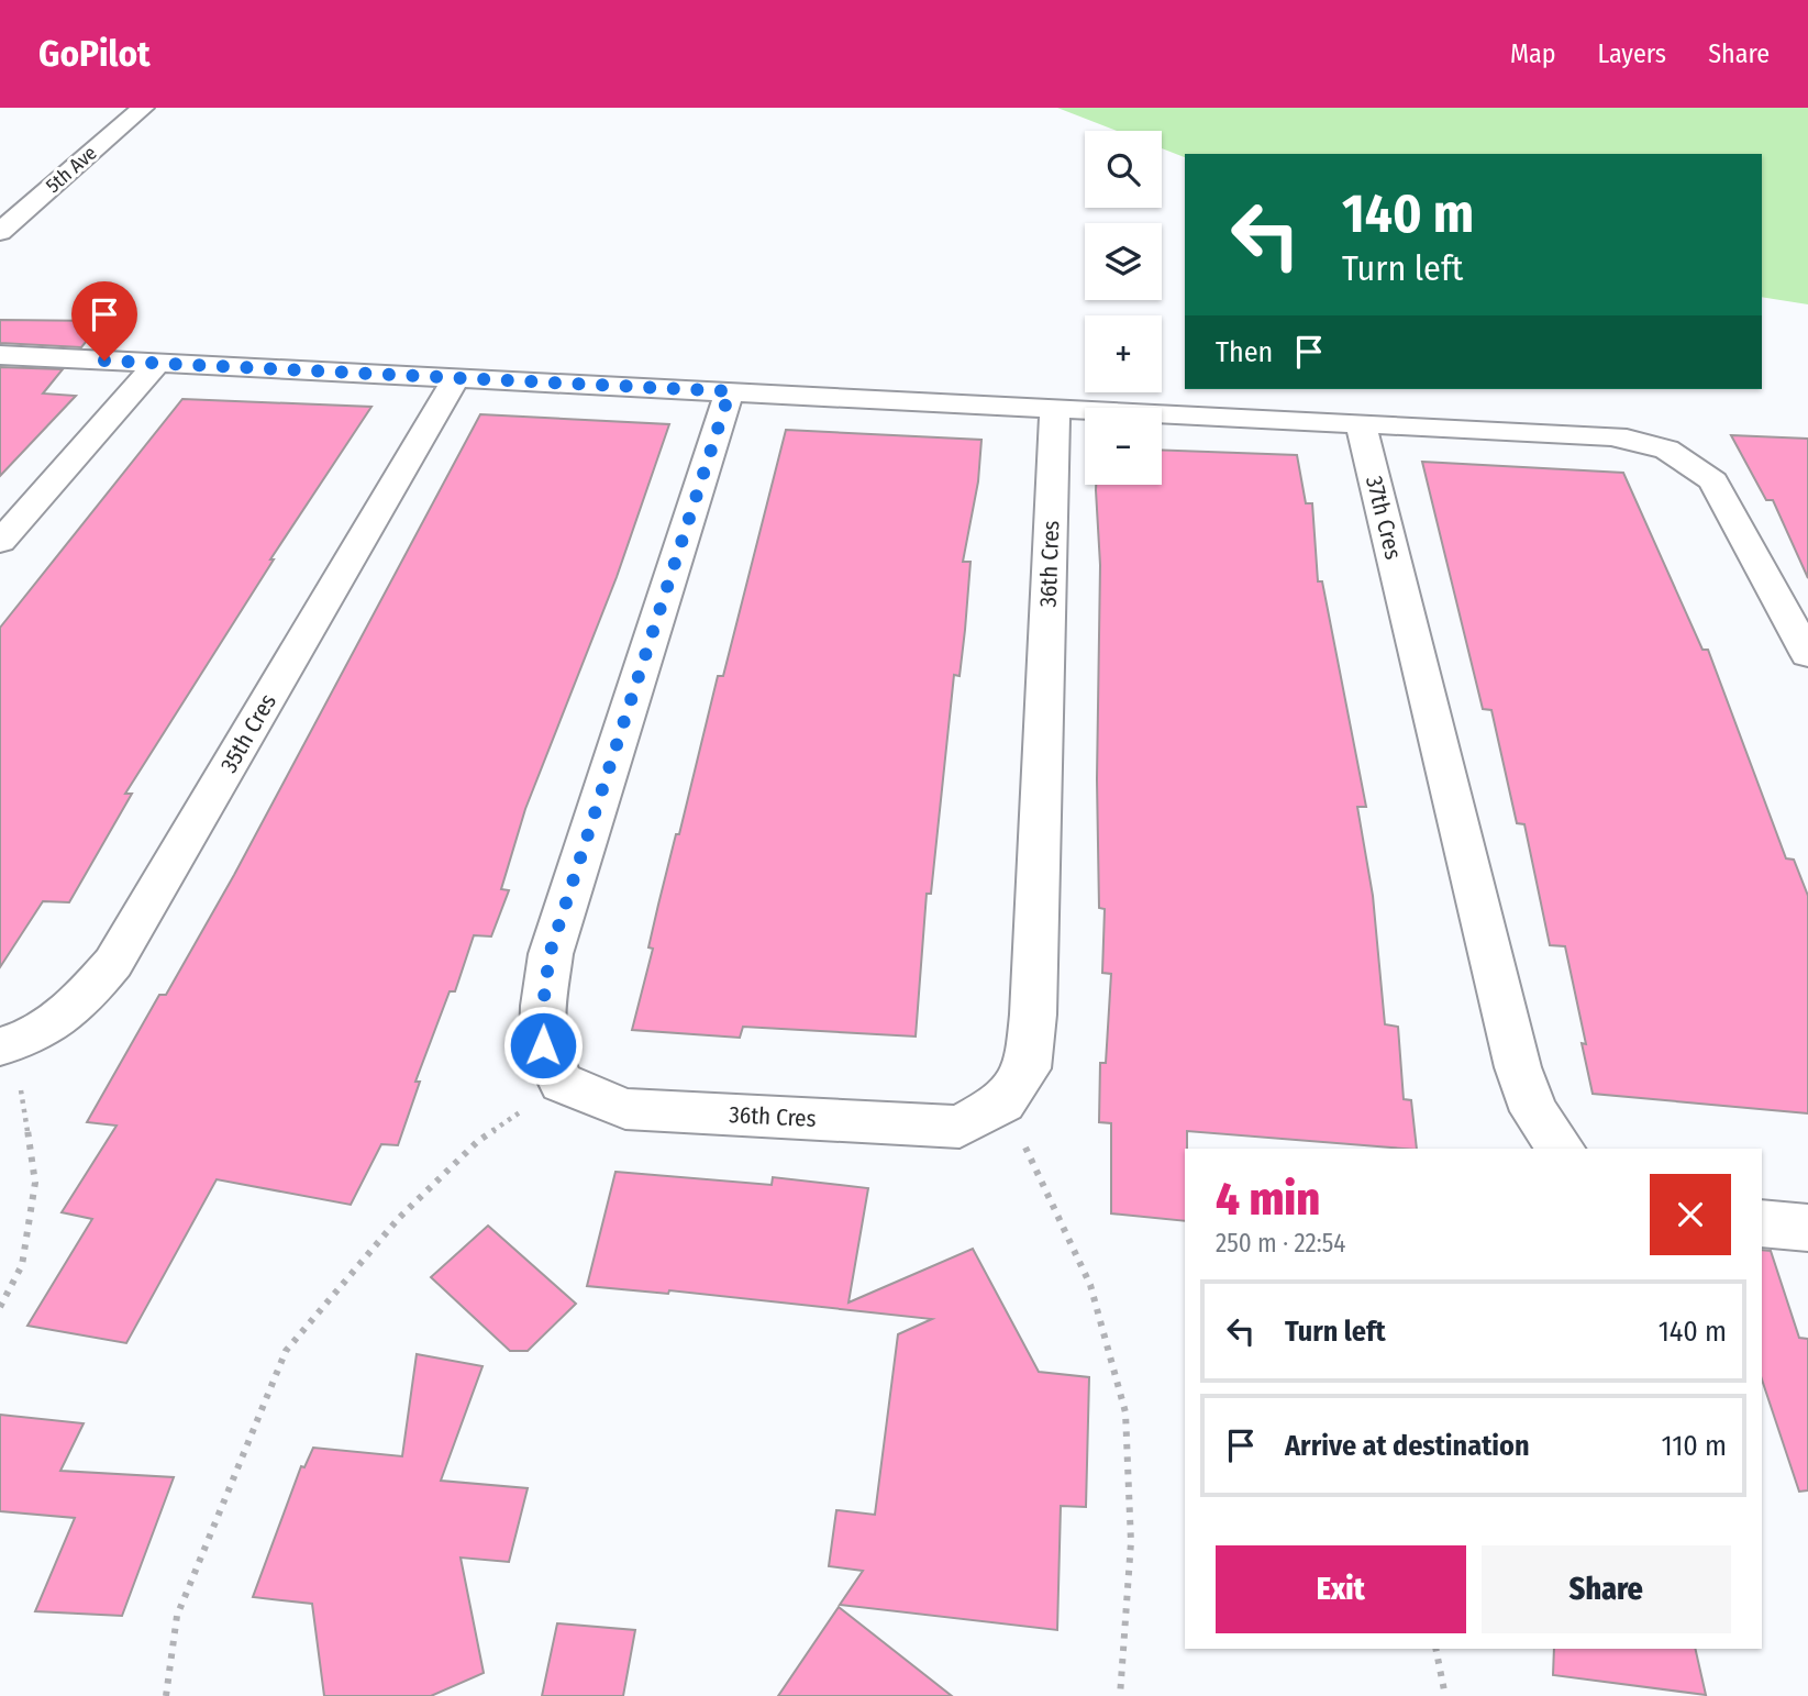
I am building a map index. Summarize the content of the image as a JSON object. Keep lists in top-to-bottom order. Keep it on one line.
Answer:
{"streets":{"street":["5th Ave","37th Cres","36th Cres","35th Cres"]},"page":{"header":"GoPilot","nav":["Map","Layers","Share"],"map_buttons":["+","−"],"turn":["140 m","Turn left"],"then":"Then","heading":["4 min","250 m · 22:54"],"list":[{"name":"Turn left","value":"140 m"},{"name":"Arrive at destination","value":"110 m"}],"buttons":["Exit","Share"]}}
